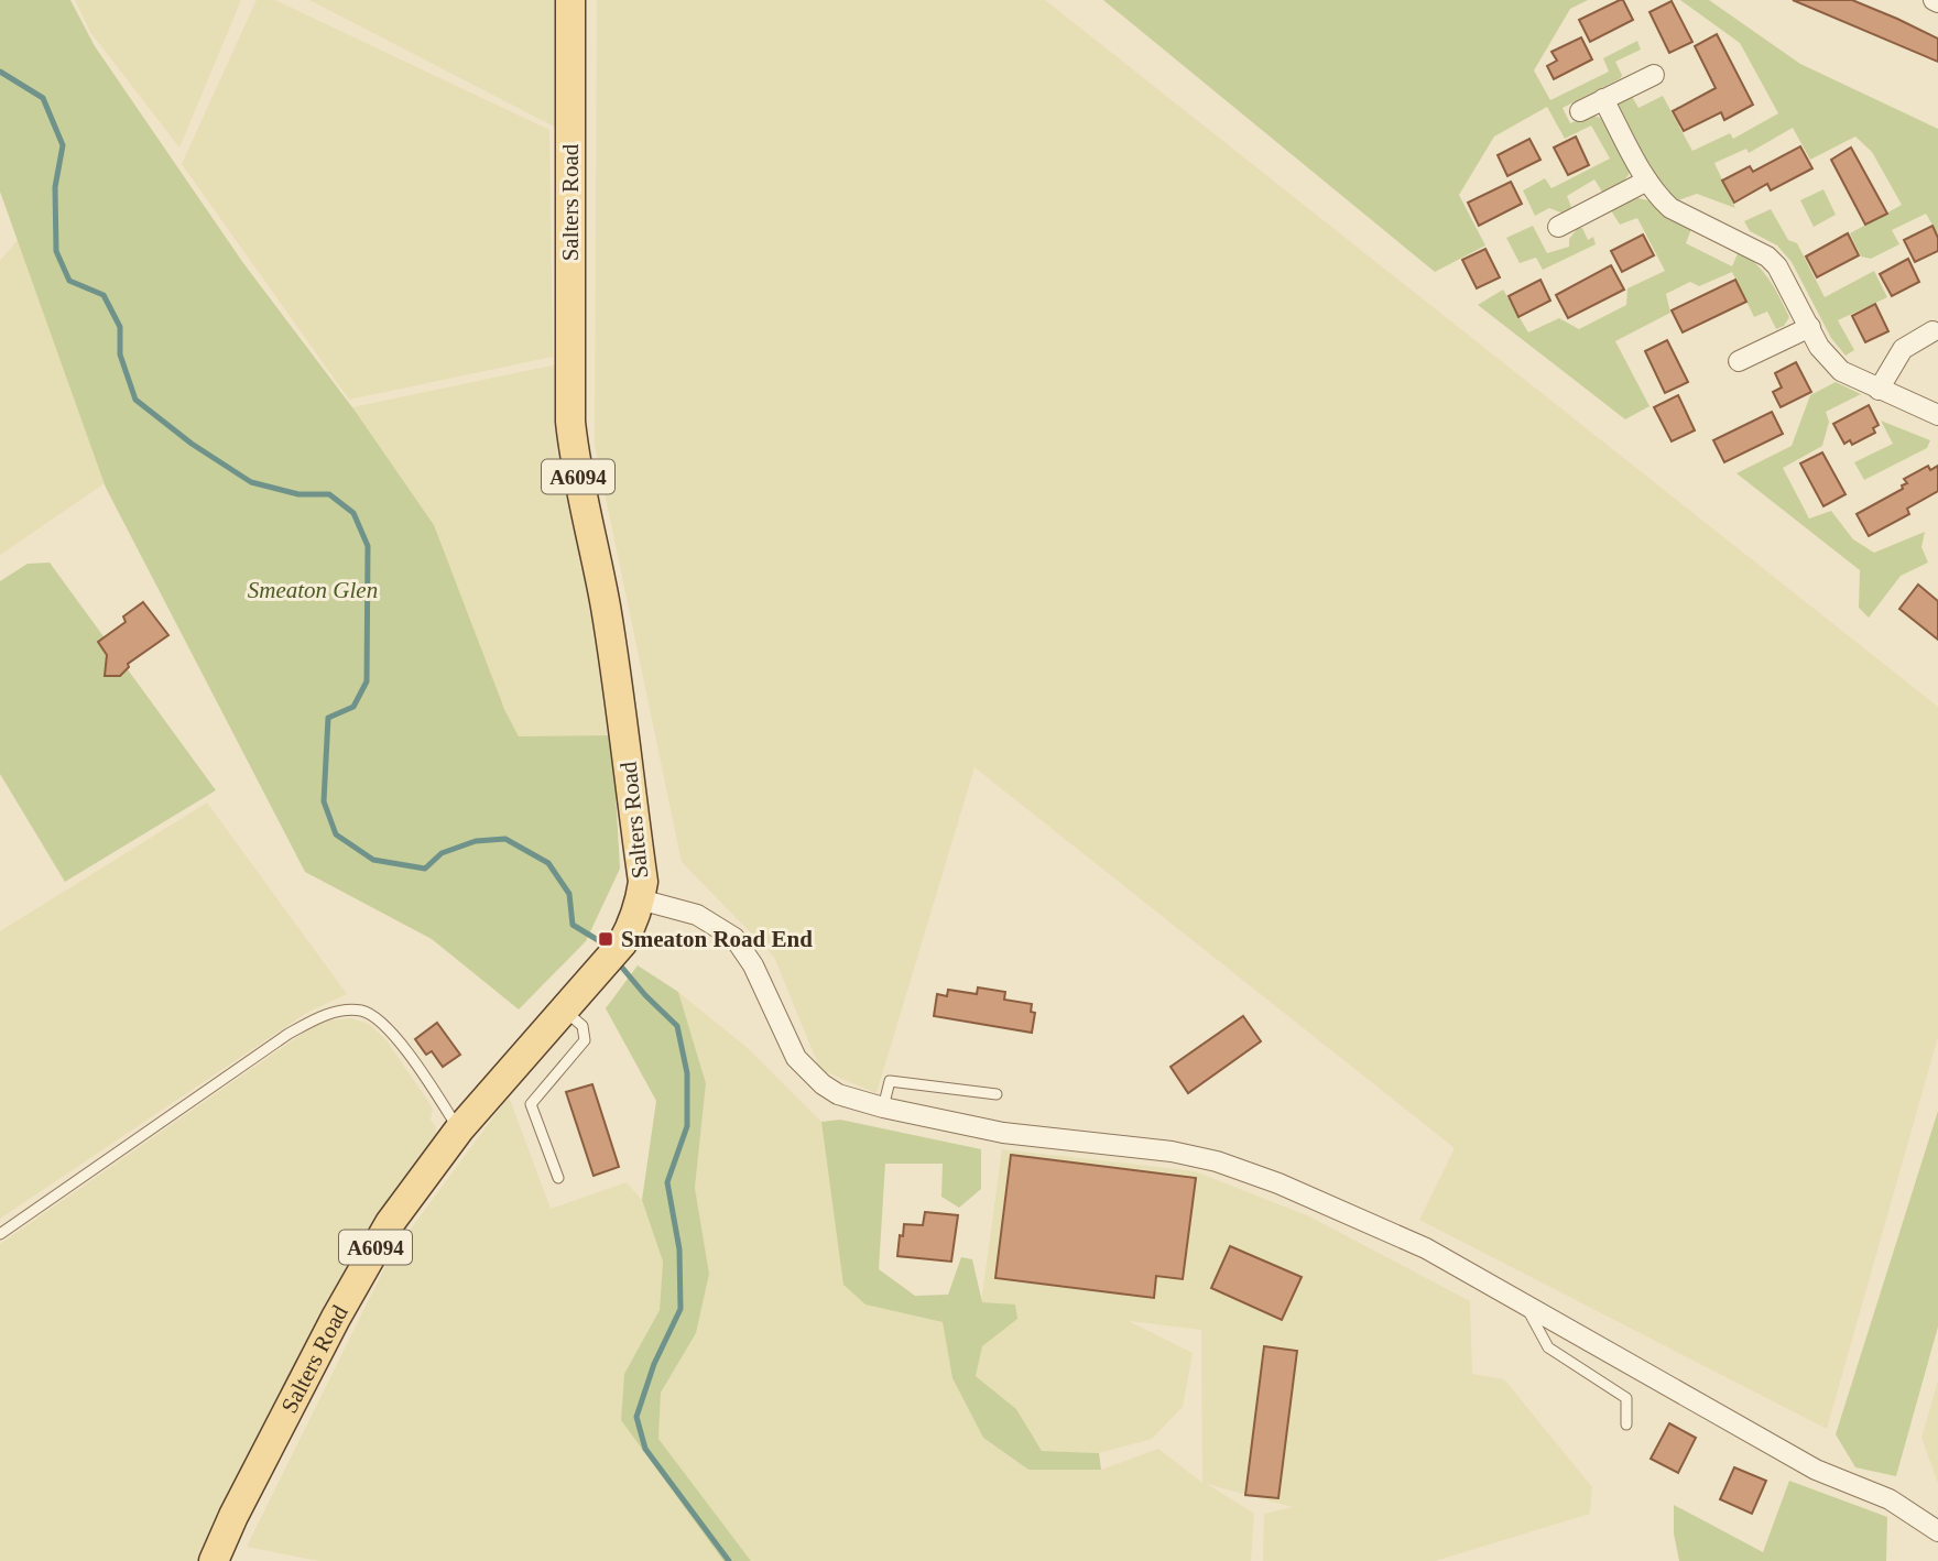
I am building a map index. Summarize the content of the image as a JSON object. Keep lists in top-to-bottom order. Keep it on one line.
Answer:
{"streets":{"main road":["Salters Road","A6094"]},"parks":["Smeaton Glen"],"places":{"transit":["Smeaton Road End"]}}
